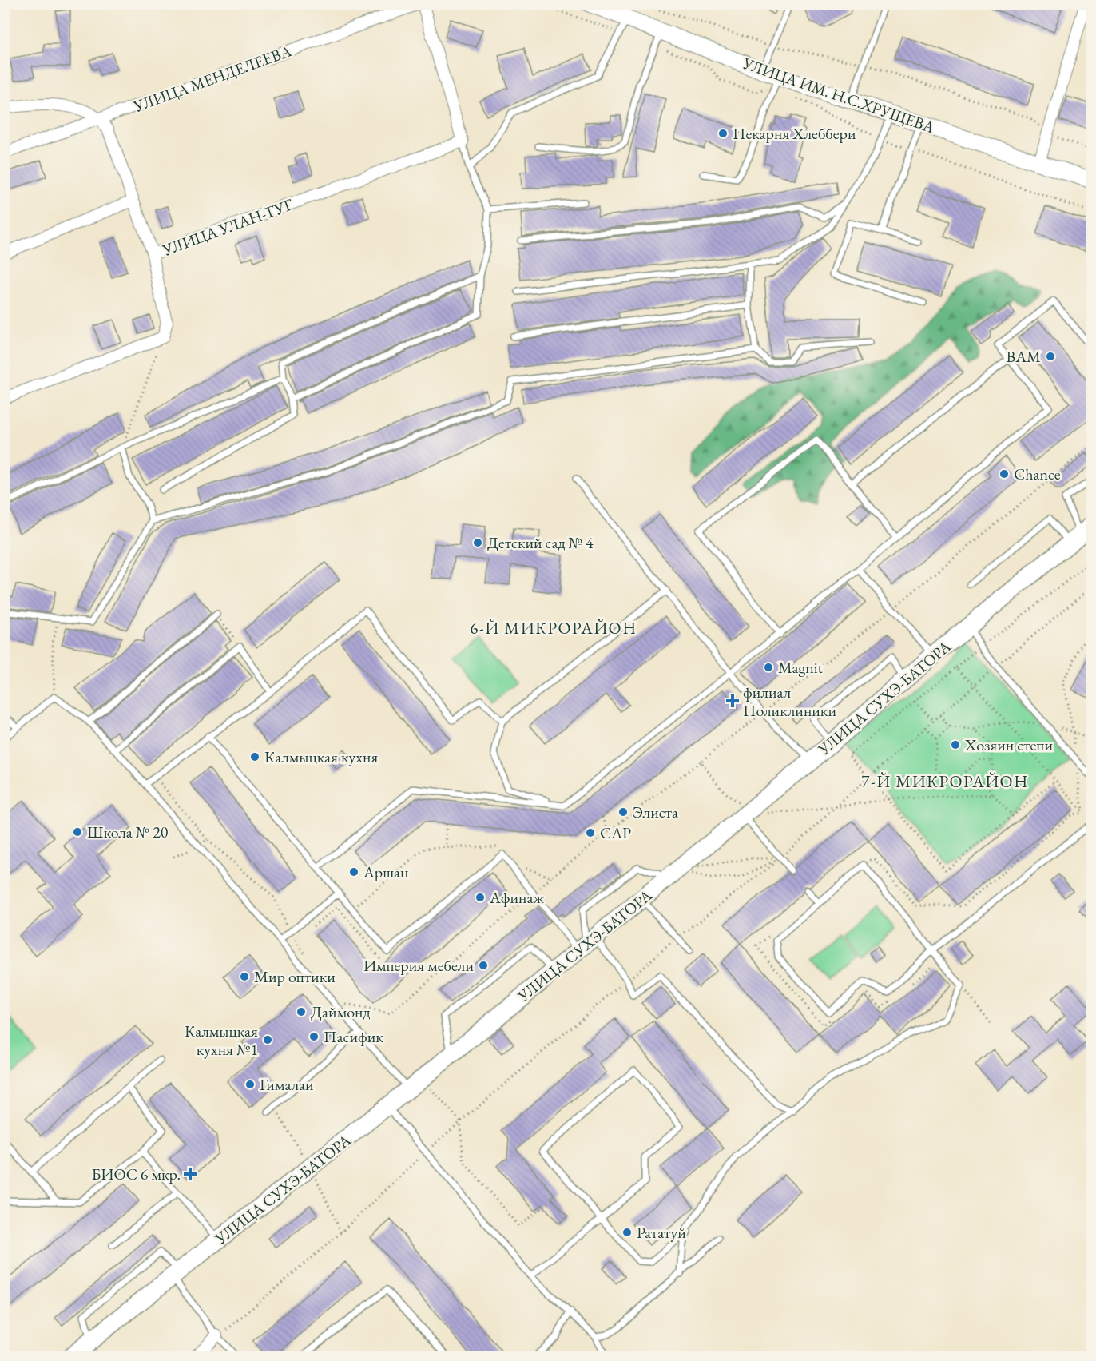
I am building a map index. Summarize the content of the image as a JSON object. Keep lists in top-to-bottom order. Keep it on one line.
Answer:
{"streets":{"main road":["УЛИЦА ИМ. Н.С.ХРУЩЕВА","УЛИЦА СУХЭ-БАТОРА"],"street":["УЛИЦА МЕНДЕЛЕЕВА","УЛИЦА УЛАН-ТУГ"]},"districts":["6-Й МИКРОРАЙОН","7-Й МИКРОРАЙОН"],"places":{"other":["Пекарня Хлеббери","ВАМ","Chance","Детский сад № 4","Magnit","Хозяин степи","Калмыцкая кухня","Элиста","Школа № 20","САР","Аршан","Афинаж","Империя мебели","Мир оптики","Даймонд","Пасифик","Калмыцкая кухня №1","Гималаи","Рататуй"],"health":["филиал Поликлиники","БИОС 6 мкр."]}}
